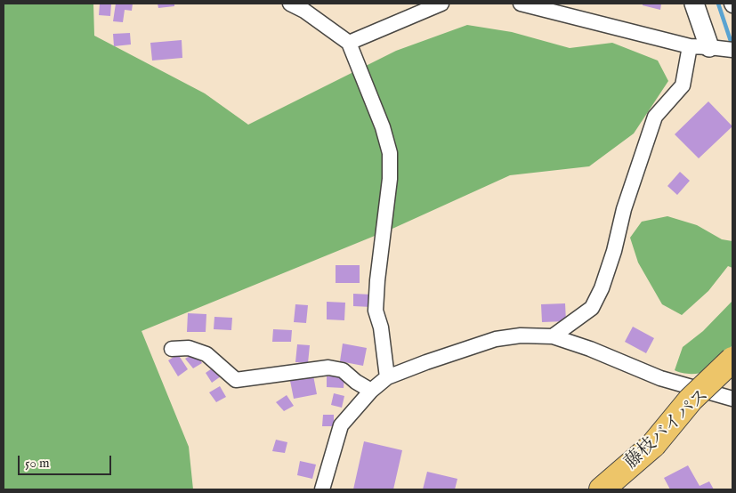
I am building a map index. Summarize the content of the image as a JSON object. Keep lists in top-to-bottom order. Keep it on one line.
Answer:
{"streets":{"highway":["藤枝バイパス"]},"scale_bar":"50 m"}
